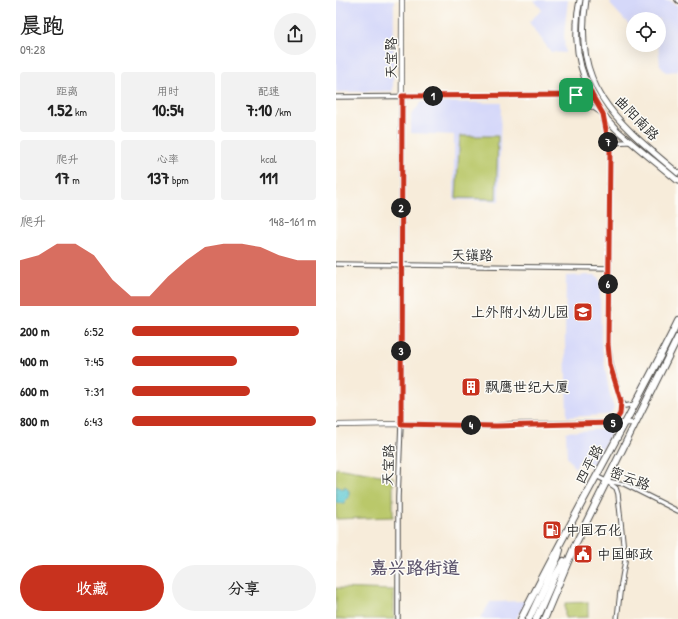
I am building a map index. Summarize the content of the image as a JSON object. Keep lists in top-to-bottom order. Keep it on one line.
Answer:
{"streets":{"main road":["曲阳南路","四平路"],"street":["天宝路","天镇路","密云路"]},"crossings":[["天宝路","天镇路"],["四平路","密云路"]],"districts":["嘉兴路街道"],"places":{"school or university":["上外附小幼儿园"],"building":["飘鹰世纪大厦"],"fuel station":["中国石化"],"public building":["中国邮政"]},"page":{"heading":["晨跑","09:28"],"stats":[["距离","1.52 km"],["用时","10:54"],["配速","7:10 /km"],["爬升","17 m"],["心率","137 bpm"],["kcal","111"]],"pins":["1","7","2","6","3","5","4"],"chart":["爬升","148–161 m"],"list":[{"name":"200 m","note":"6:52"},{"name":"400 m","note":"7:45"},{"name":"600 m","note":"7:31"},{"name":"800 m","note":"6:43"}],"buttons":["收藏","分享"]}}
